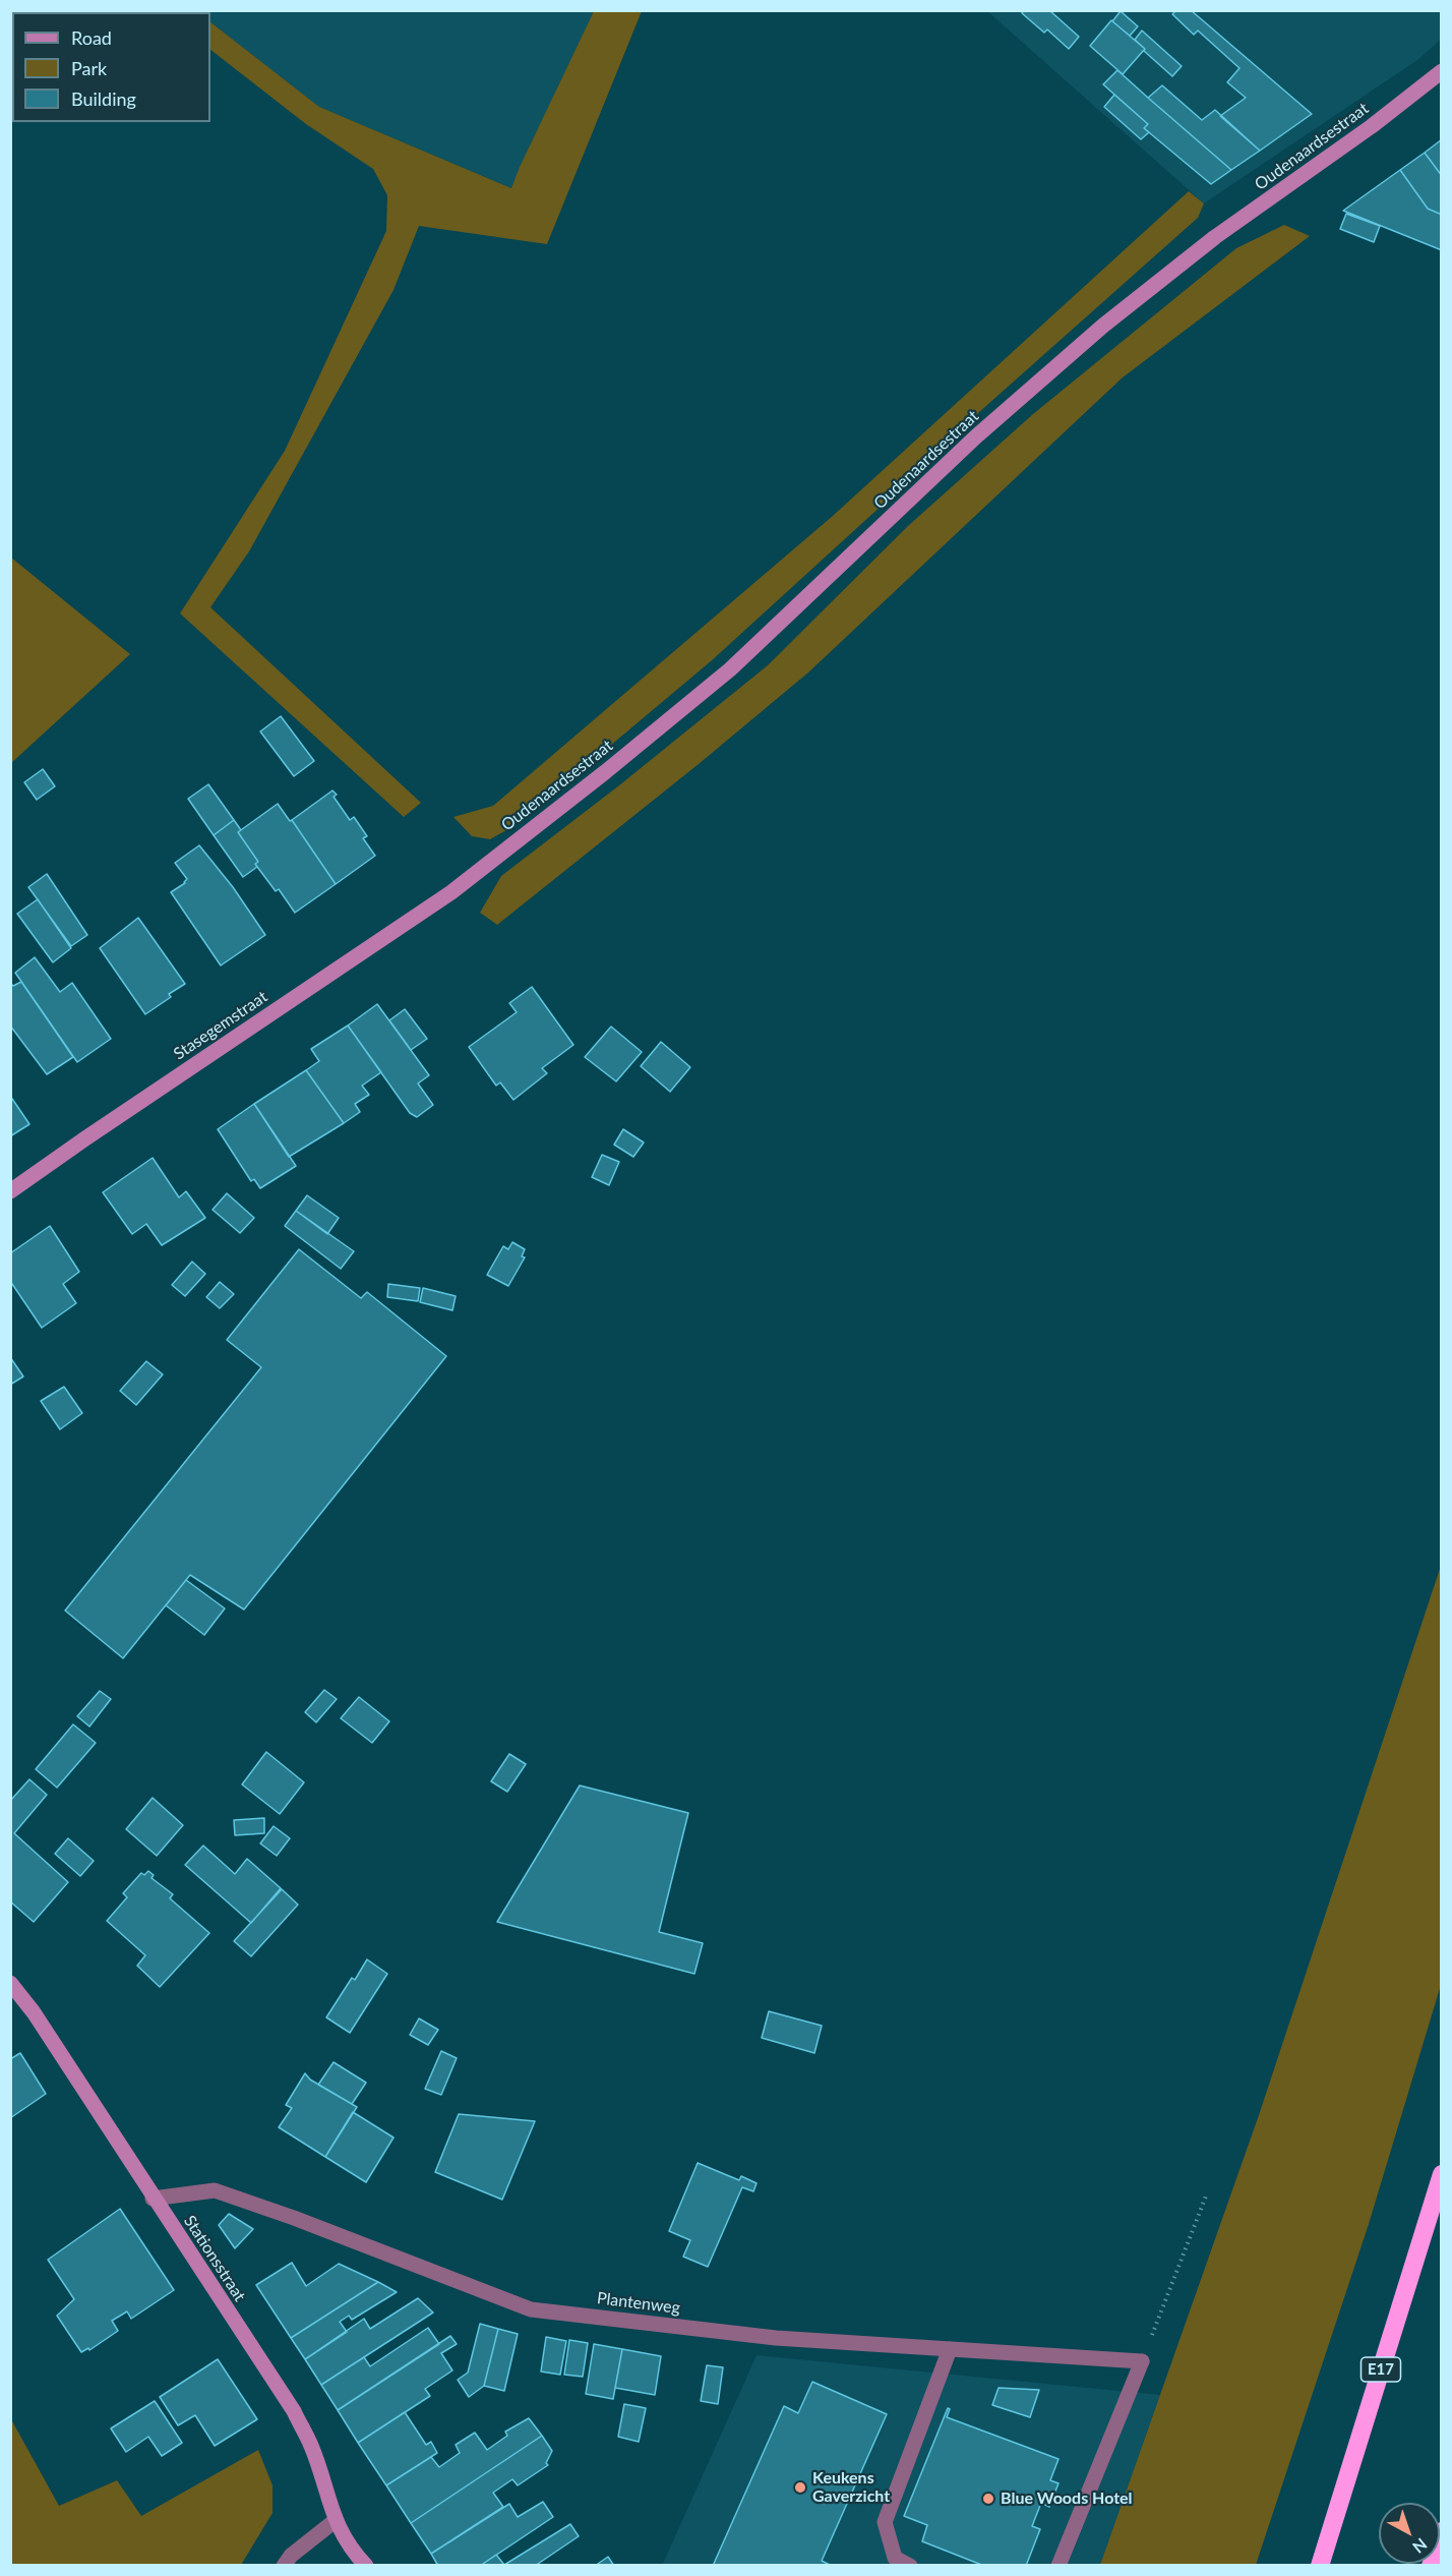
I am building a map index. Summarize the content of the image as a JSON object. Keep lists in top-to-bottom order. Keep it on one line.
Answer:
{"streets":{"highway":["E17"],"street":["Oudenaardsestraat","Stasegemstraat","Stationsstraat","Plantenweg"]},"crossings":[["Oudenaardsestraat","Stasegemstraat"],["Stationsstraat","Plantenweg"]],"places":["Keukens Gaverzicht","Blue Woods Hotel"],"legend":["Road","Park","Building"],"north":"bottom right"}
